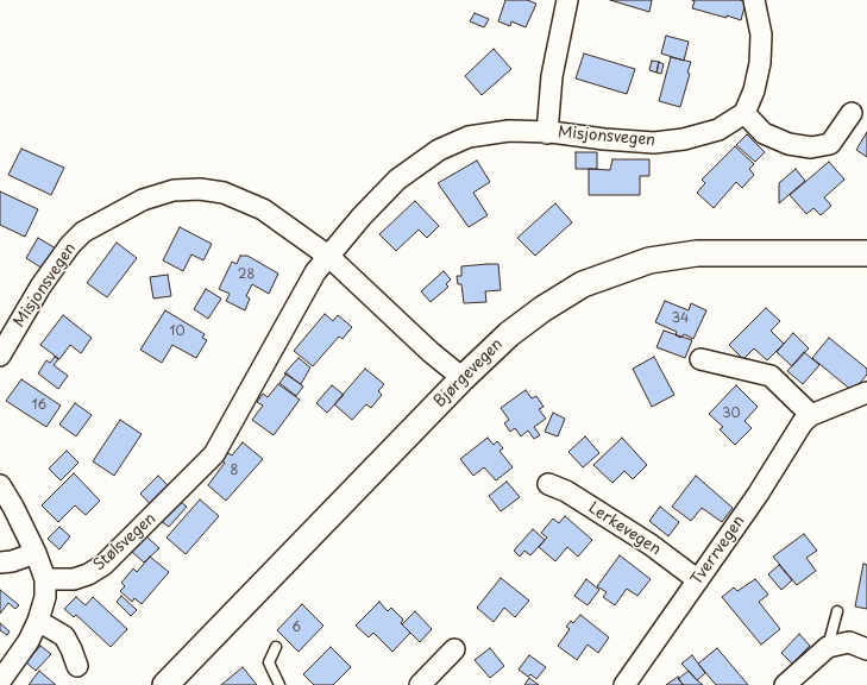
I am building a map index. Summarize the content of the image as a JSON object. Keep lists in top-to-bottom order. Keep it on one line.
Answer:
{"streets":{"street":["Misjonsvegen","Bjørgevegen","Lerkevegen","Stølsvegen","Tverrvegen"]},"crossings":[["Misjonsvegen","Bjørgevegen"],["Misjonsvegen","Stølsvegen"],["Lerkevegen","Tverrvegen"]],"house_numbers":["28","34","10","16","30","8","6"]}
